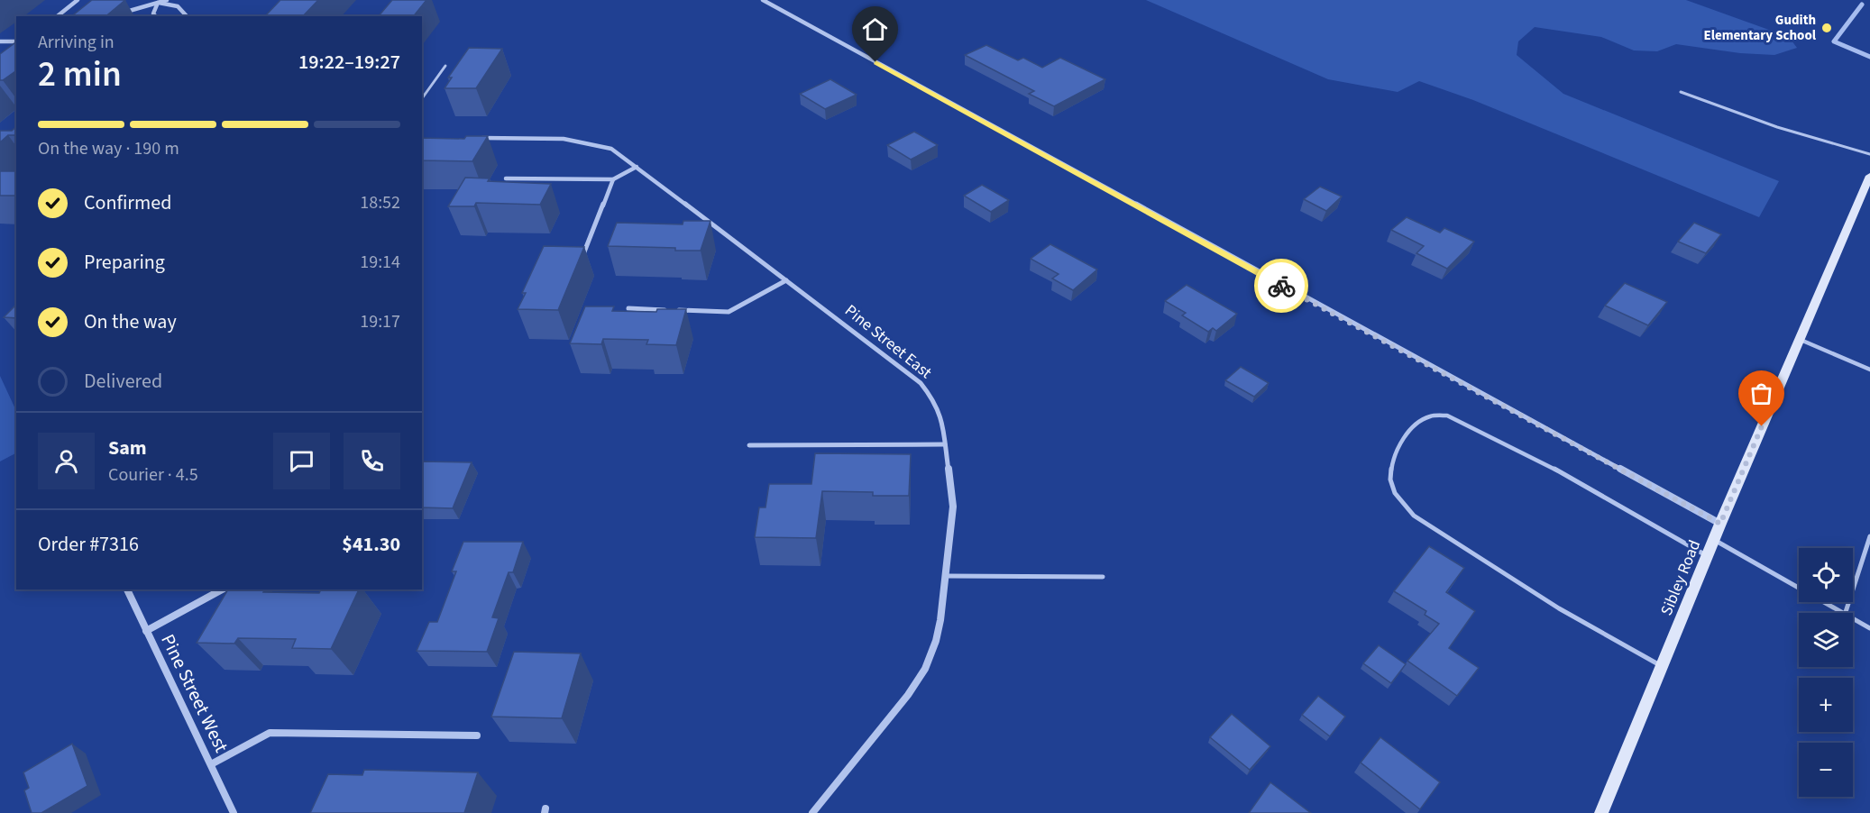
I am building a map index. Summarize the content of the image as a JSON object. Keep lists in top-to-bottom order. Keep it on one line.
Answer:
{"streets":{"main road":["Sibley Road"],"street":["Pine Street East","Pine Street West"]},"places":["Gudith Elementary School"],"page":{"heading":["2 min","Arriving in","19:22–19:27"],"panel":["Sam","Courier · 4.5","Order #7316","$41.30"],"bar":"On the way · 190 m","list":[["Confirmed","18:52"],["Preparing","19:14"],["On the way","19:17"],"Delivered"],"map_buttons":["+","−"]}}
